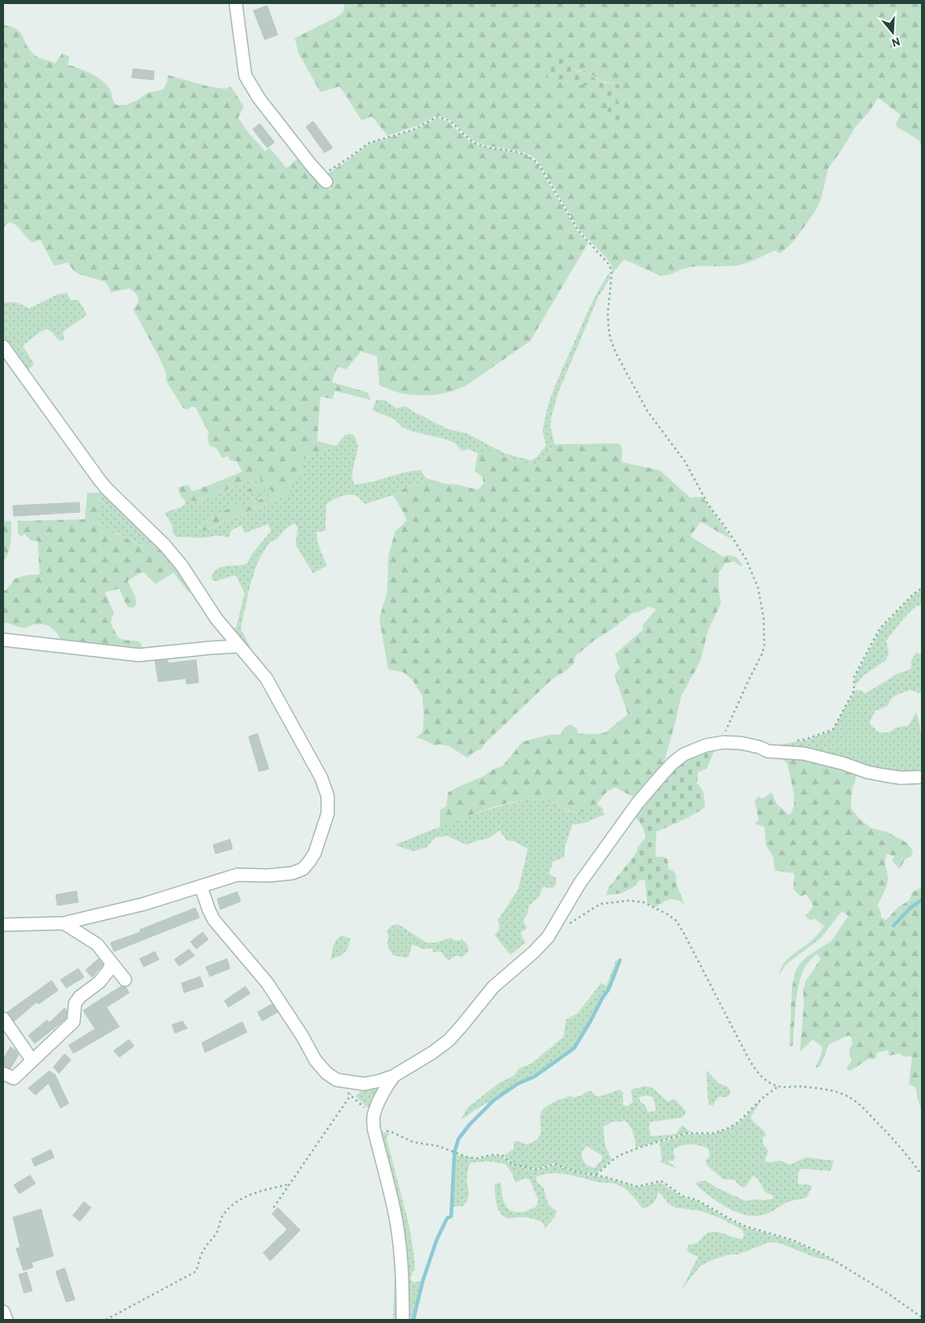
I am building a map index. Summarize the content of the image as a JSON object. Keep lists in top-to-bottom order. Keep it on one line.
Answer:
{"north":"bottom"}
